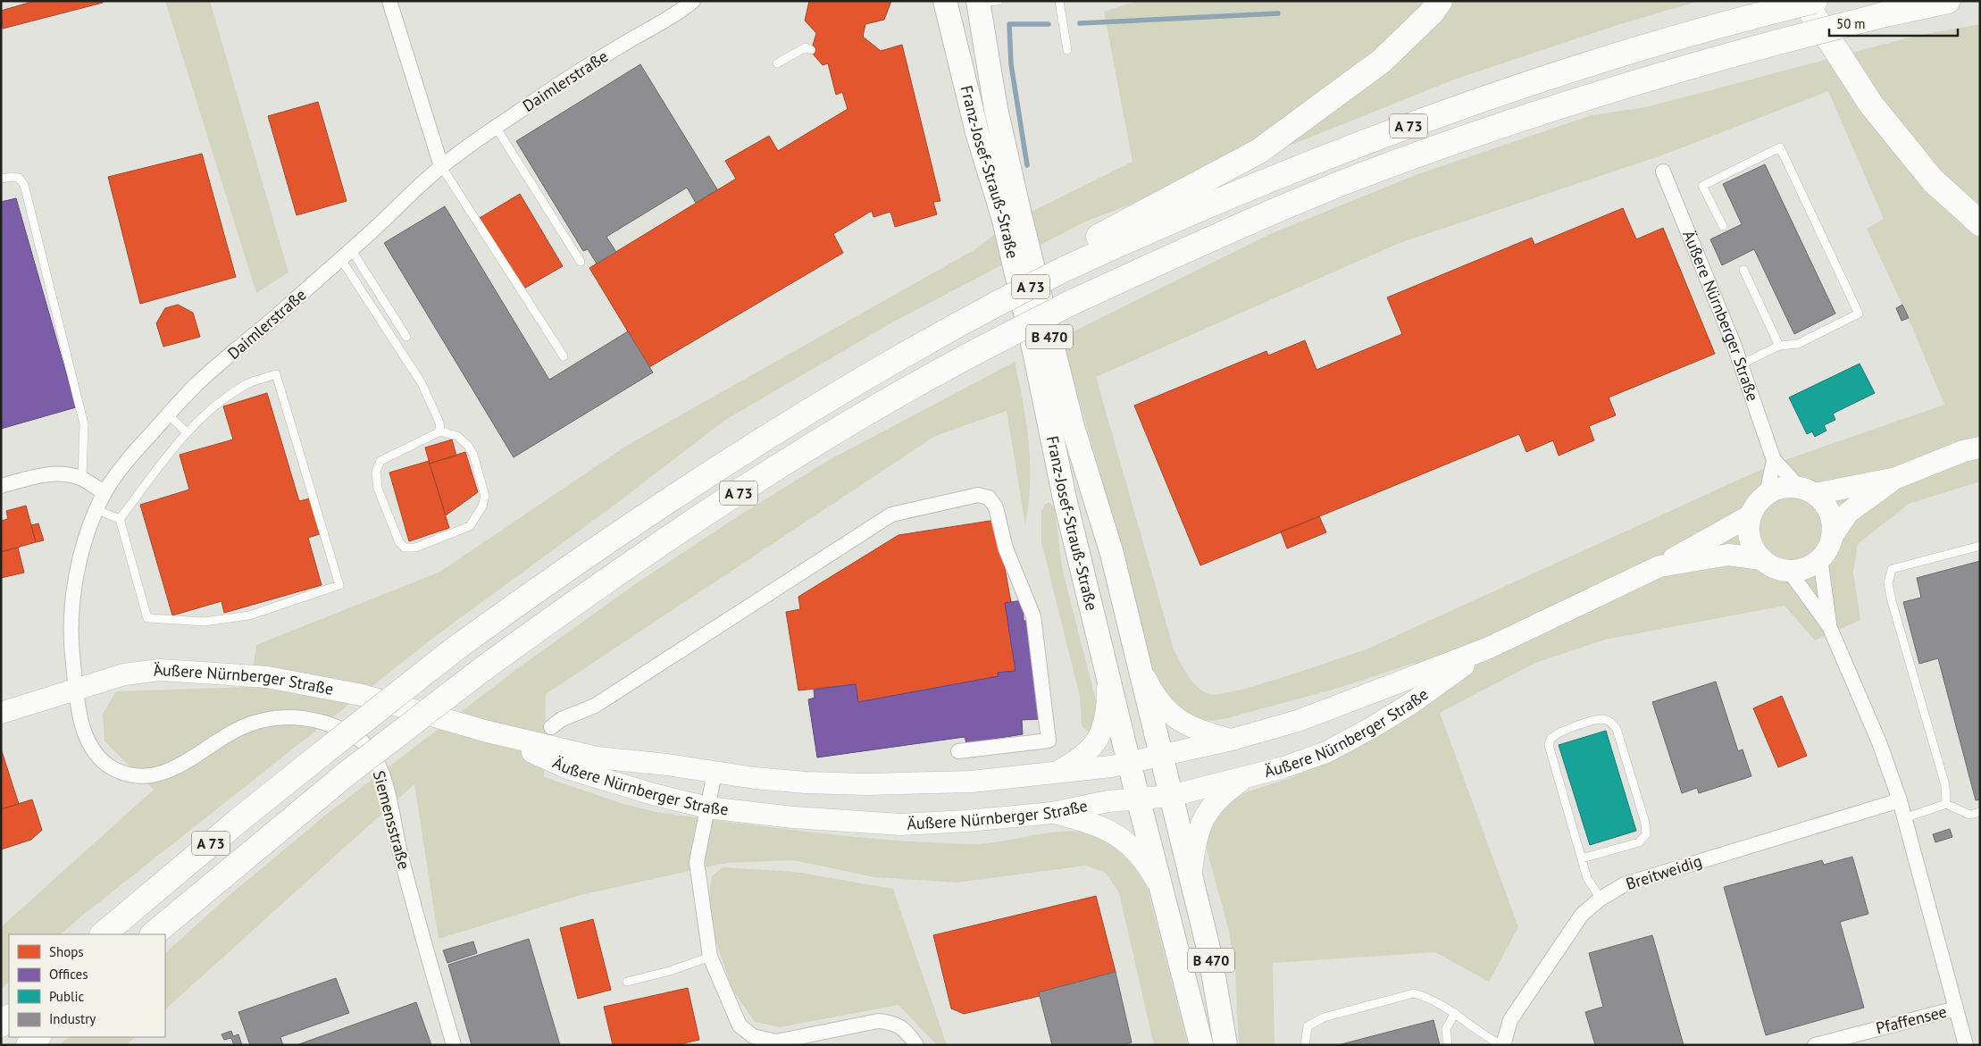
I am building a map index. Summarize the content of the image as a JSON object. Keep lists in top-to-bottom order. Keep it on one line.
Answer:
{"streets":{"highway":["A 73"],"main road":["Franz-Josef-Strauß-Straße","Äußere Nürnberger Straße","B 470"],"street":["Daimlerstraße","Siemensstraße","Breitweidig","Pfaffensee"]},"crossings":[["Daimlerstraße","Äußere Nürnberger Straße"],["Daimlerstraße","Siemensstraße"],["Franz-Josef-Strauß-Straße","Äußere Nürnberger Straße"],["Äußere Nürnberger Straße","Siemensstraße"]],"legend":["Shops","Offices","Public","Industry"],"scale_bar":"50 m"}
